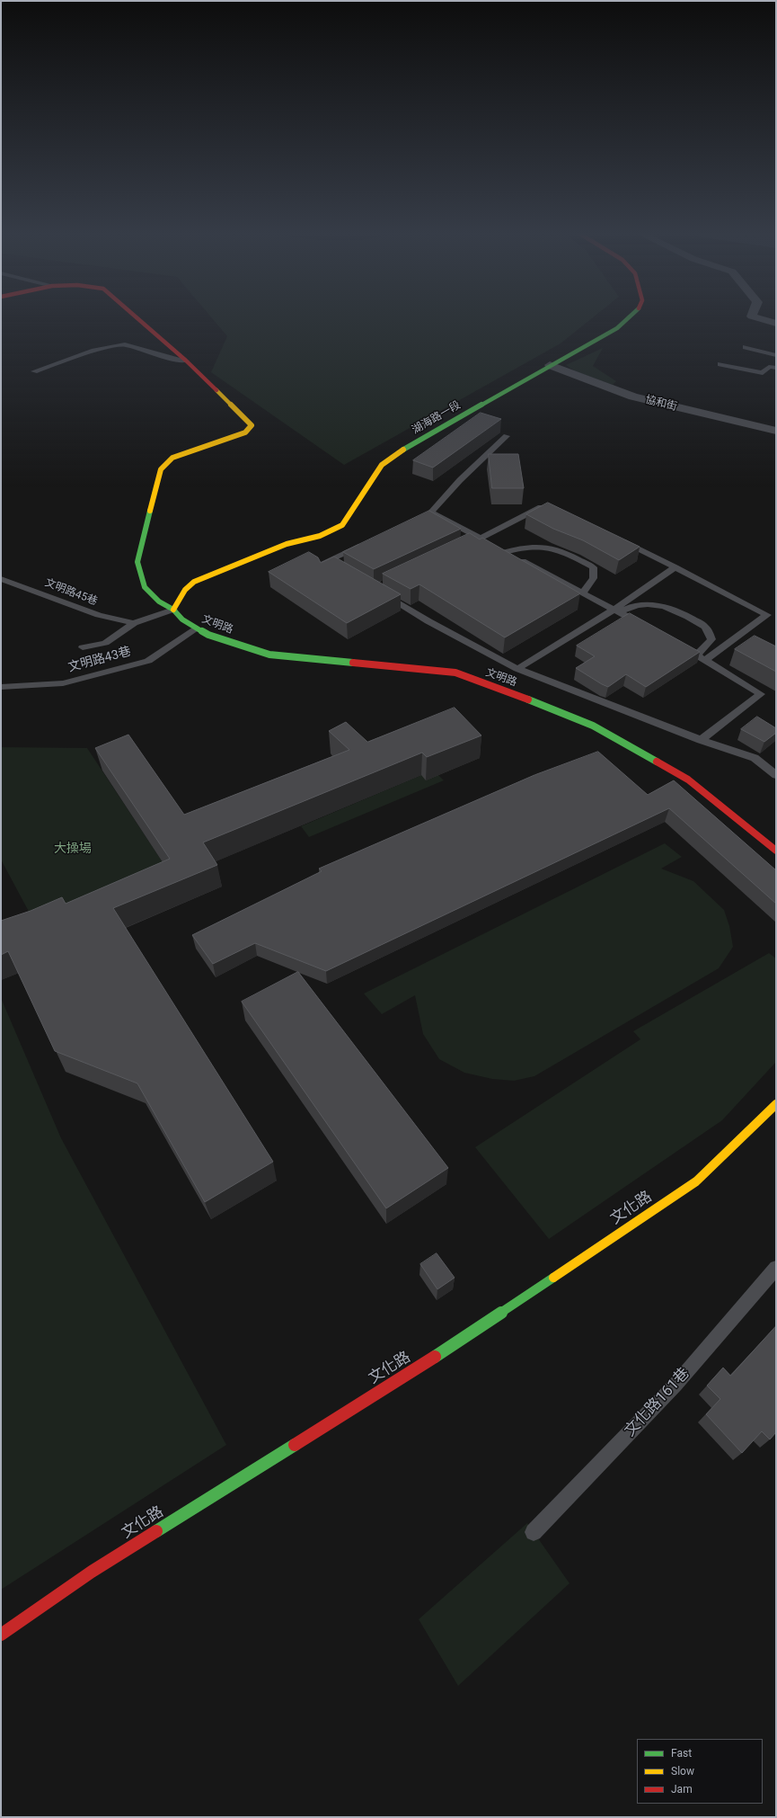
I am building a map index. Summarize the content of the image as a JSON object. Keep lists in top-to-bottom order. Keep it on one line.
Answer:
{"streets":{"street":["協和街","湖海路一段","文明路","文化路"],"lane":["文明路45巷","文明路43巷","文化路161巷"]},"crossings":[["協和街","湖海路一段"],["湖海路一段","文明路45巷"],["湖海路一段","文明路"],["文明路45巷","文明路"],["文明路","文明路43巷"]],"parks":["大操場"],"legend":["Fast","Slow","Jam"]}
